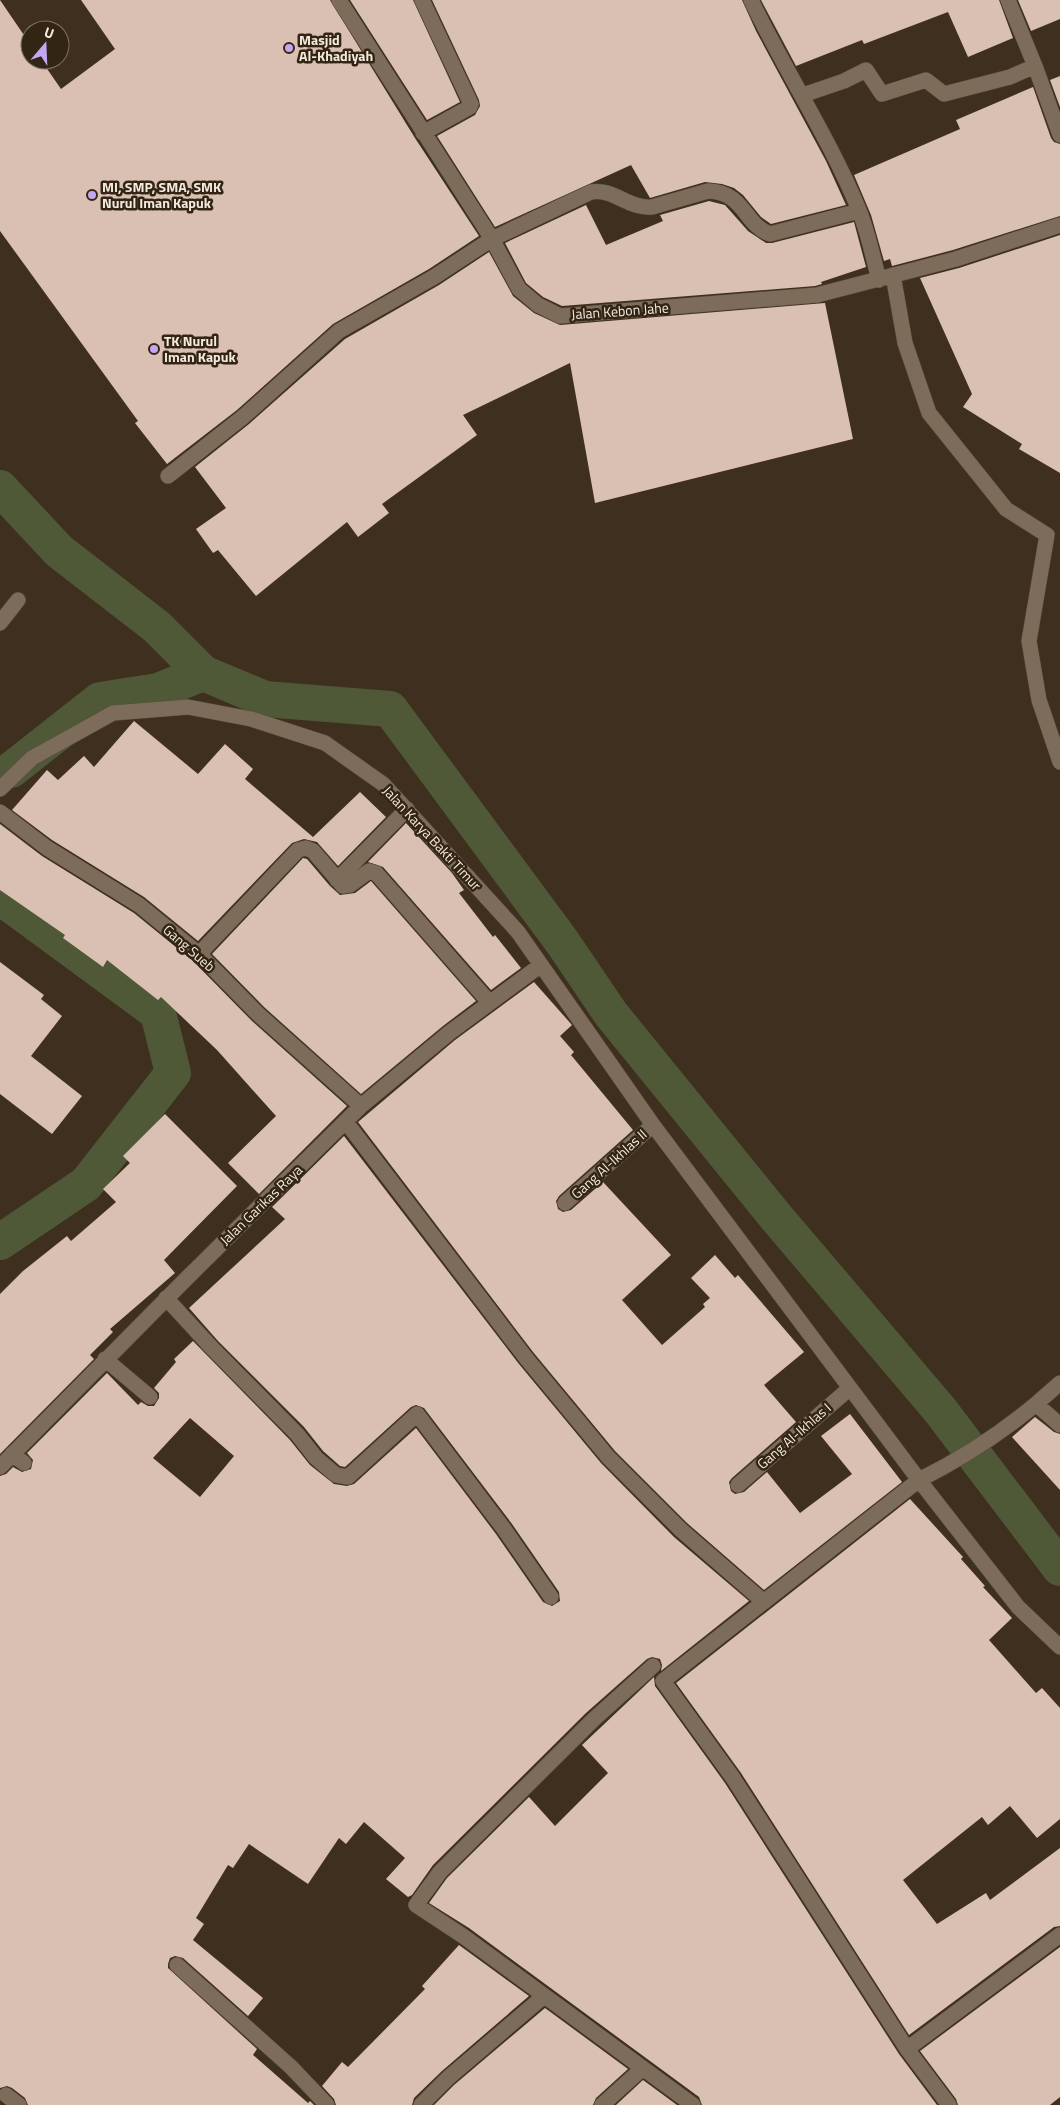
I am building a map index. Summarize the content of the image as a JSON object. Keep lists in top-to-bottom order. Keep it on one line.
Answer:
{"streets":{"street":["Jalan Kebon Jahe","Jalan Karya Bakti Timur","Gang Sueb","Gang Al-Ikhlas II","Jalan Garikas Raya","Gang Al-Ikhlas I"]},"crossings":[["Jalan Karya Bakti Timur","Gang Al-Ikhlas II"],["Jalan Karya Bakti Timur","Jalan Garikas Raya"],["Jalan Karya Bakti Timur","Gang Al-Ikhlas I"],["Gang Sueb","Jalan Garikas Raya"]],"places":["Masjid Al-Khadiyah","MI, SMP, SMA, SMK Nurul Iman Kapuk","TK Nurul Iman Kapuk"],"north":"top"}
